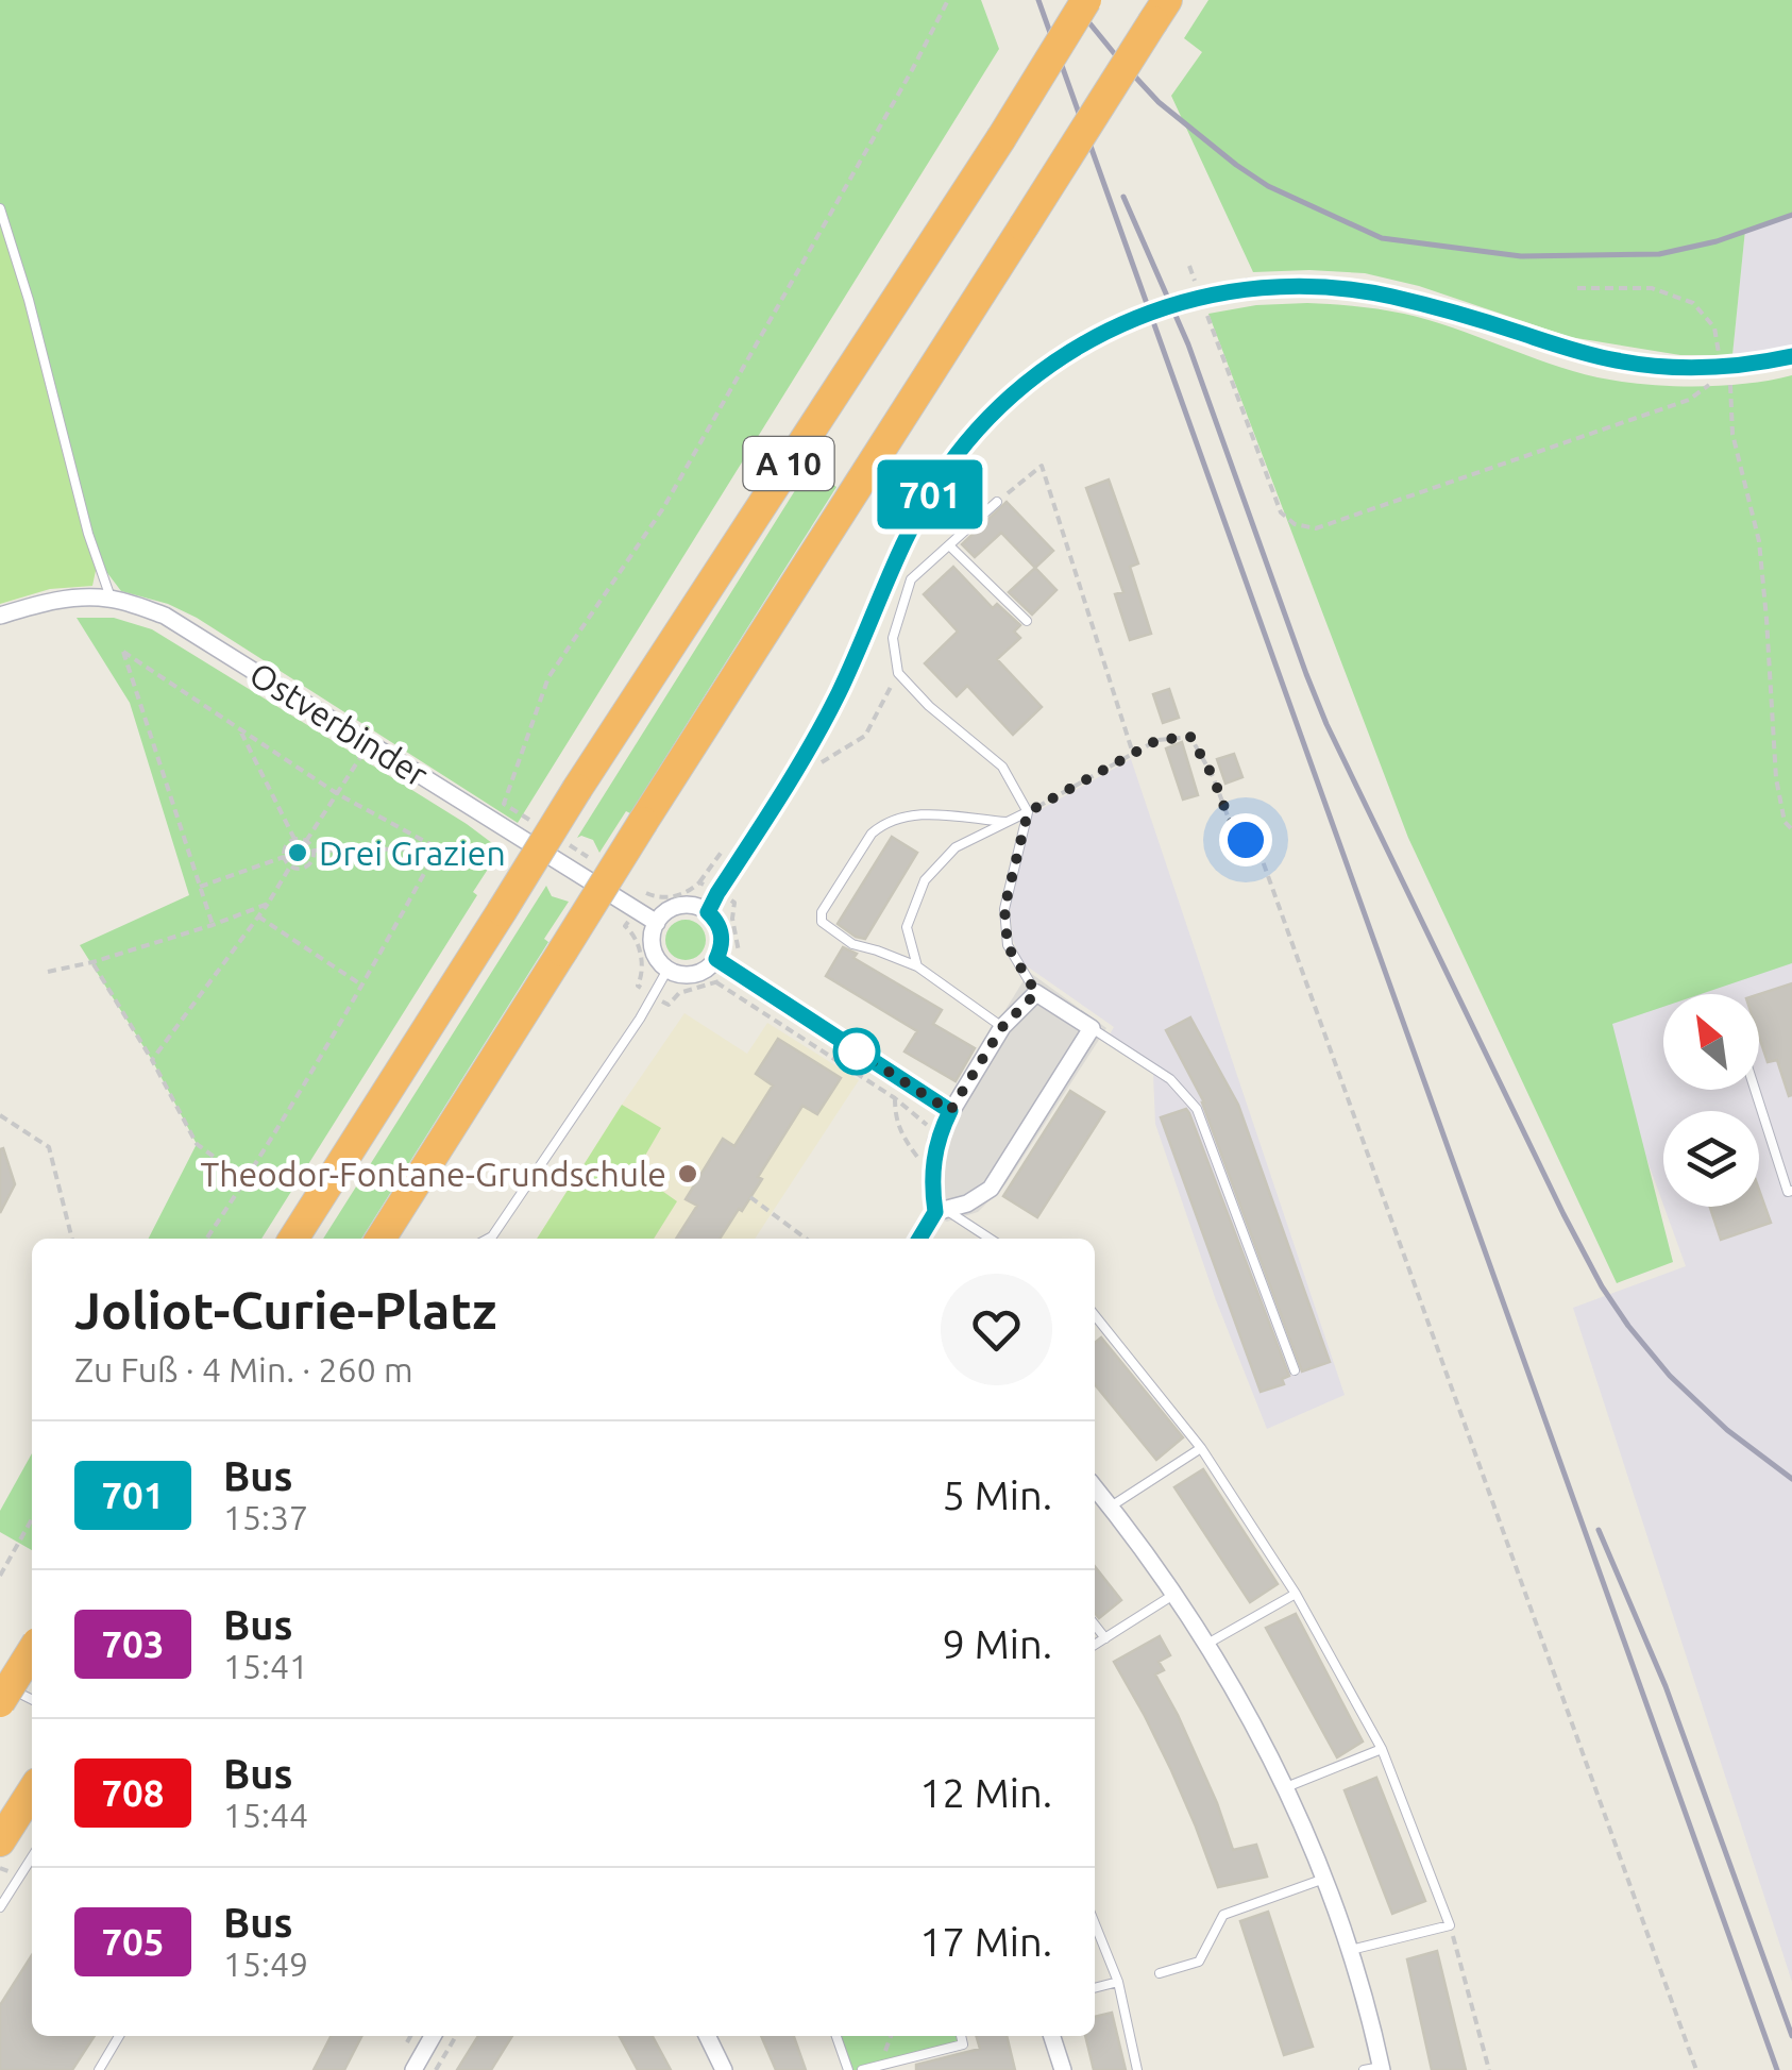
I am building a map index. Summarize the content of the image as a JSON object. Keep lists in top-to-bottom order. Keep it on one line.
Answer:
{"streets":{"highway":["A 10"],"street":["Ostverbinder"]},"places":["Drei Grazien","Theodor-Fontane-Grundschule"],"lines":["bus line 701"],"north":"top left","page":{"on_map":"701","heading":["Joliot-Curie-Platz","Zu Fuß · 4 Min. · 260 m"],"list":[{"mark":"701","name":"Bus","note":"15:37","value":"5 Min."},{"mark":"703","name":"Bus","note":"15:41","value":"9 Min."},{"mark":"708","name":"Bus","note":"15:44","value":"12 Min."},{"mark":"705","name":"Bus","note":"15:49","value":"17 Min."}]}}
